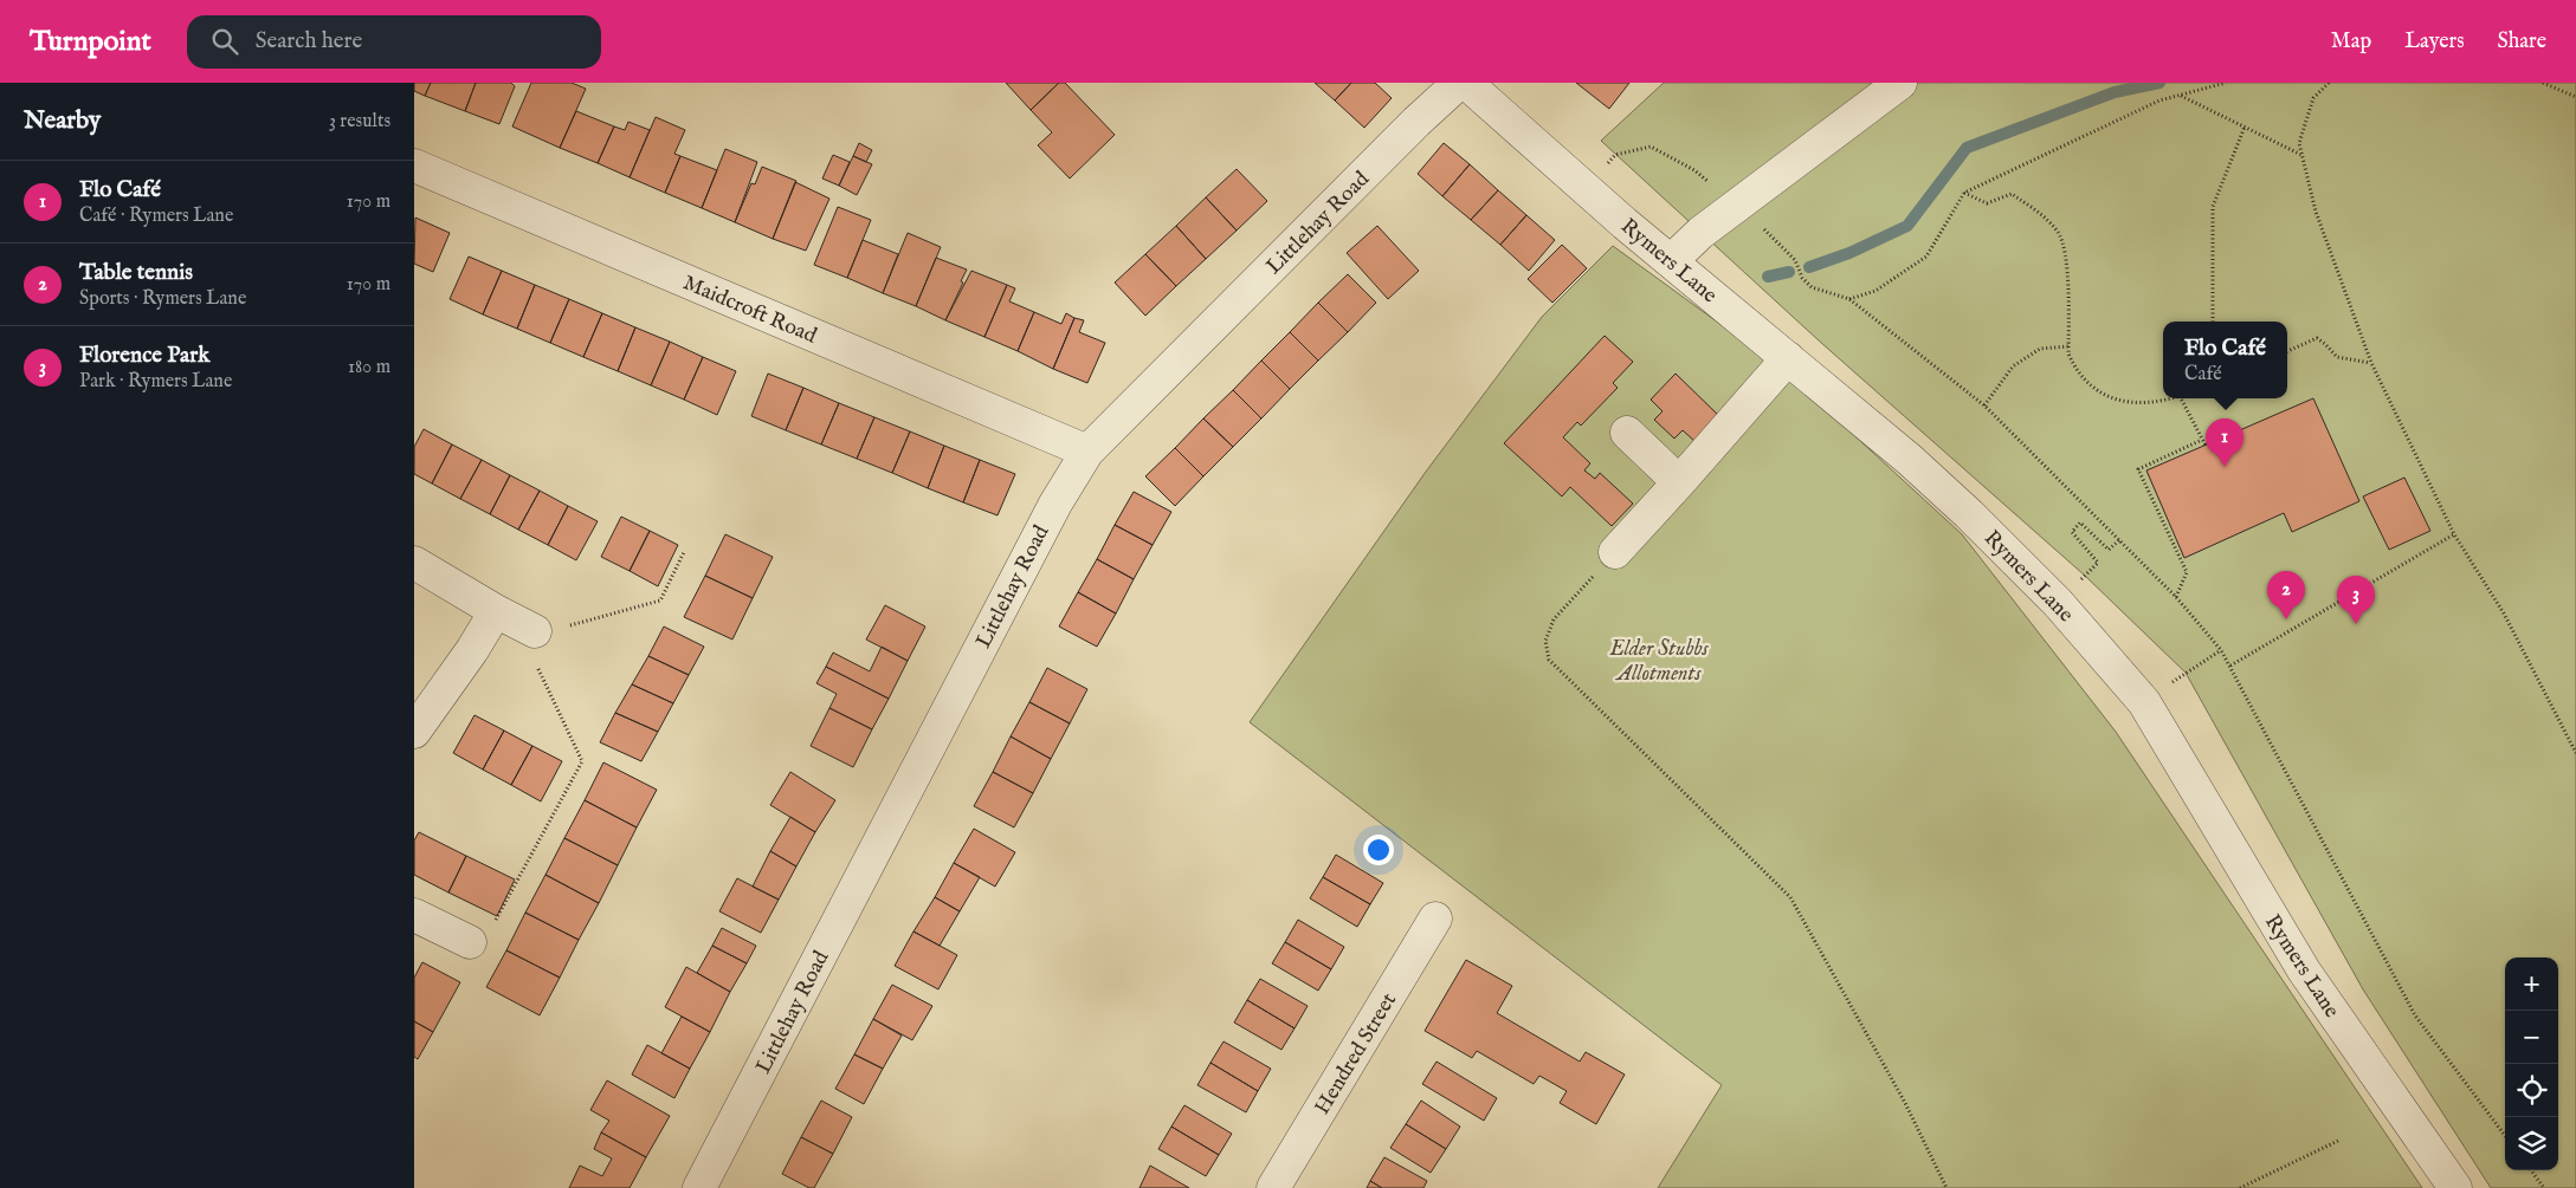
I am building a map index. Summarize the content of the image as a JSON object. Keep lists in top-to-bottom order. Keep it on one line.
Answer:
{"streets":{"street":["Littlehay Road","Rymers Lane","Maidcroft Road","Hendred Street"]},"crossings":[["Littlehay Road","Maidcroft Road"]],"parks":["Elder Stubbs Allotments"],"page":{"header":"Turnpoint","search":"Search here","nav":["Map","Layers","Share"],"heading":["Nearby","3 results"],"list":[{"mark":"1","name":"Flo Café","note":"Café · Rymers Lane","value":"170 m"},{"mark":"2","name":"Table tennis","note":"Sports · Rymers Lane","value":"170 m"},{"mark":"3","name":"Florence Park","note":"Park · Rymers Lane","value":"180 m"}],"popup":["Flo Café","Café"],"pins":["1","2","3"],"map_buttons":["+","−"]}}
